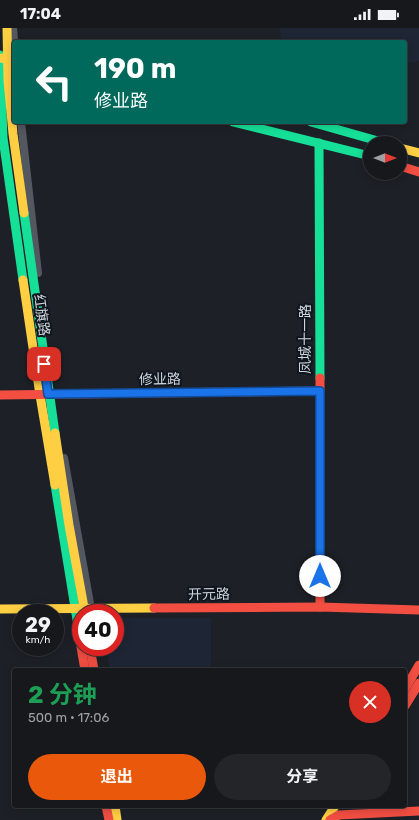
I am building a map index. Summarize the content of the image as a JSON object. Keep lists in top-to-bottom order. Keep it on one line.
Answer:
{"streets":{"street":["红旗路","凤城十一路","修业路","开元路"]},"crossings":[["红旗路","修业路"],["凤城十一路","修业路"],["凤城十一路","开元路"]],"north":"right","page":{"status":"17:04","turn":["190 m","修业路"],"speed":"29 km/h","limit":"40","heading":["2 分钟","500 m · 17:06"],"buttons":["退出","分享"]}}
